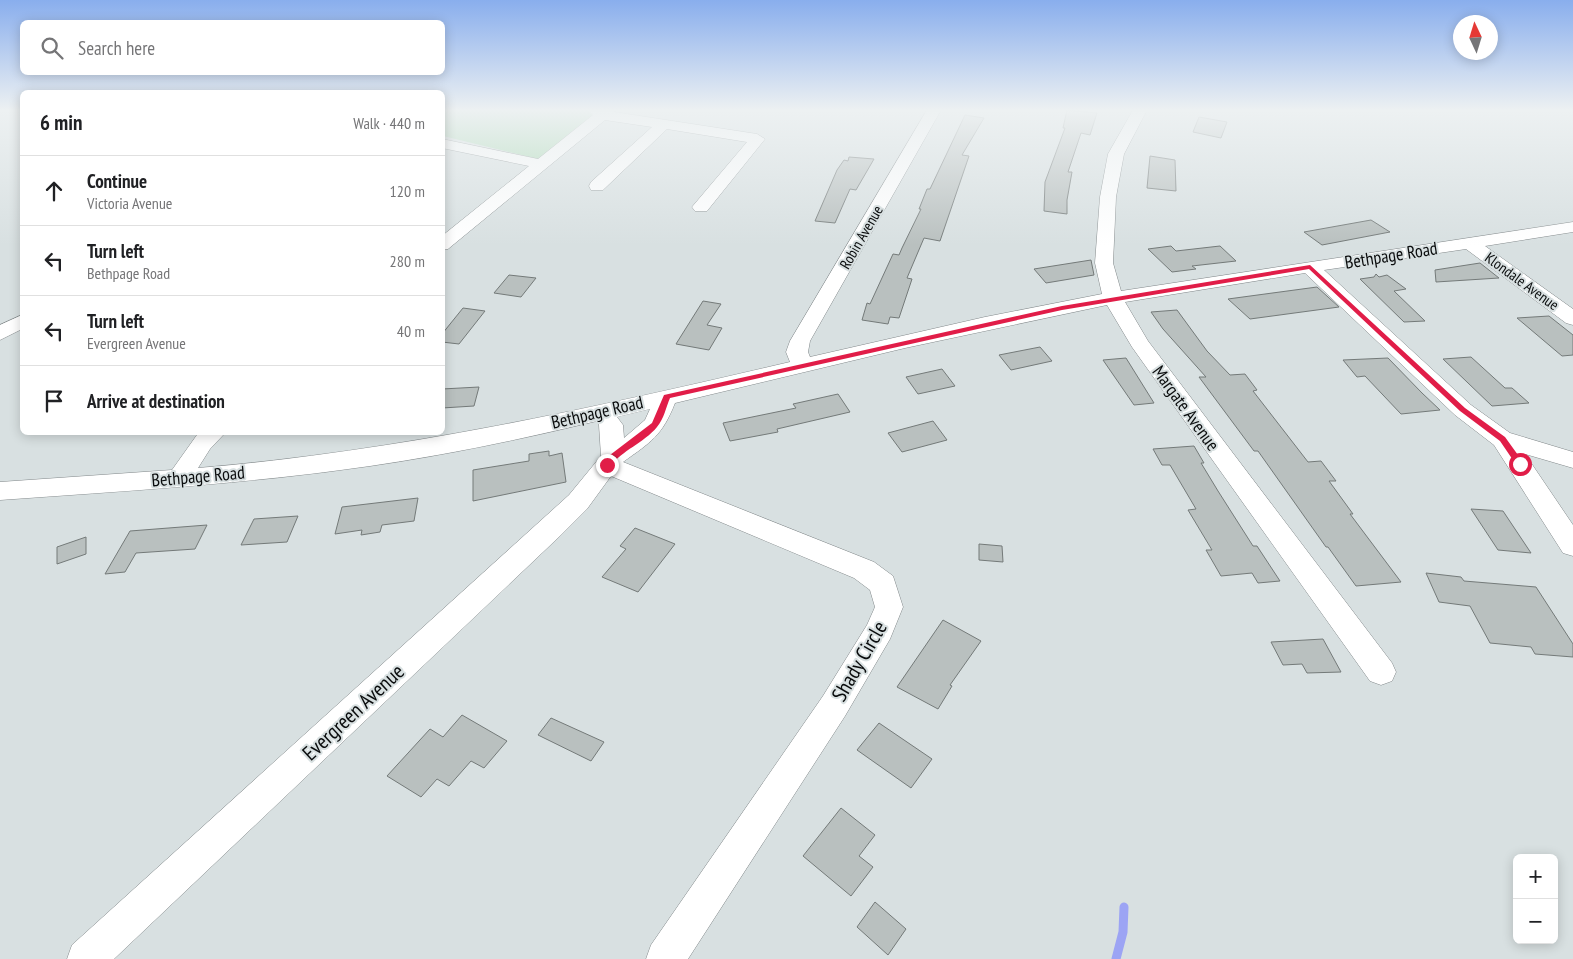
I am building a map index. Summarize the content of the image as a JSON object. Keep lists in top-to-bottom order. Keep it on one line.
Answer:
{"streets":{"street":["Robin Avenue","Bethpage Road","Klondale Avenue","Margate Avenue","Shady Circle","Evergreen Avenue"]},"crossings":[["Robin Avenue","Bethpage Road"],["Bethpage Road","Klondale Avenue"],["Bethpage Road","Margate Avenue"],["Bethpage Road","Evergreen Avenue"],["Shady Circle","Evergreen Avenue"]],"north":"top","page":{"search":"Search here","heading":["6 min","Walk · 440 m"],"list":[["Continue","Victoria Avenue","120 m"],["Turn left","Bethpage Road","280 m"],["Turn left","Evergreen Avenue","40 m"],"Arrive at destination"],"map_buttons":["+","−"]}}
